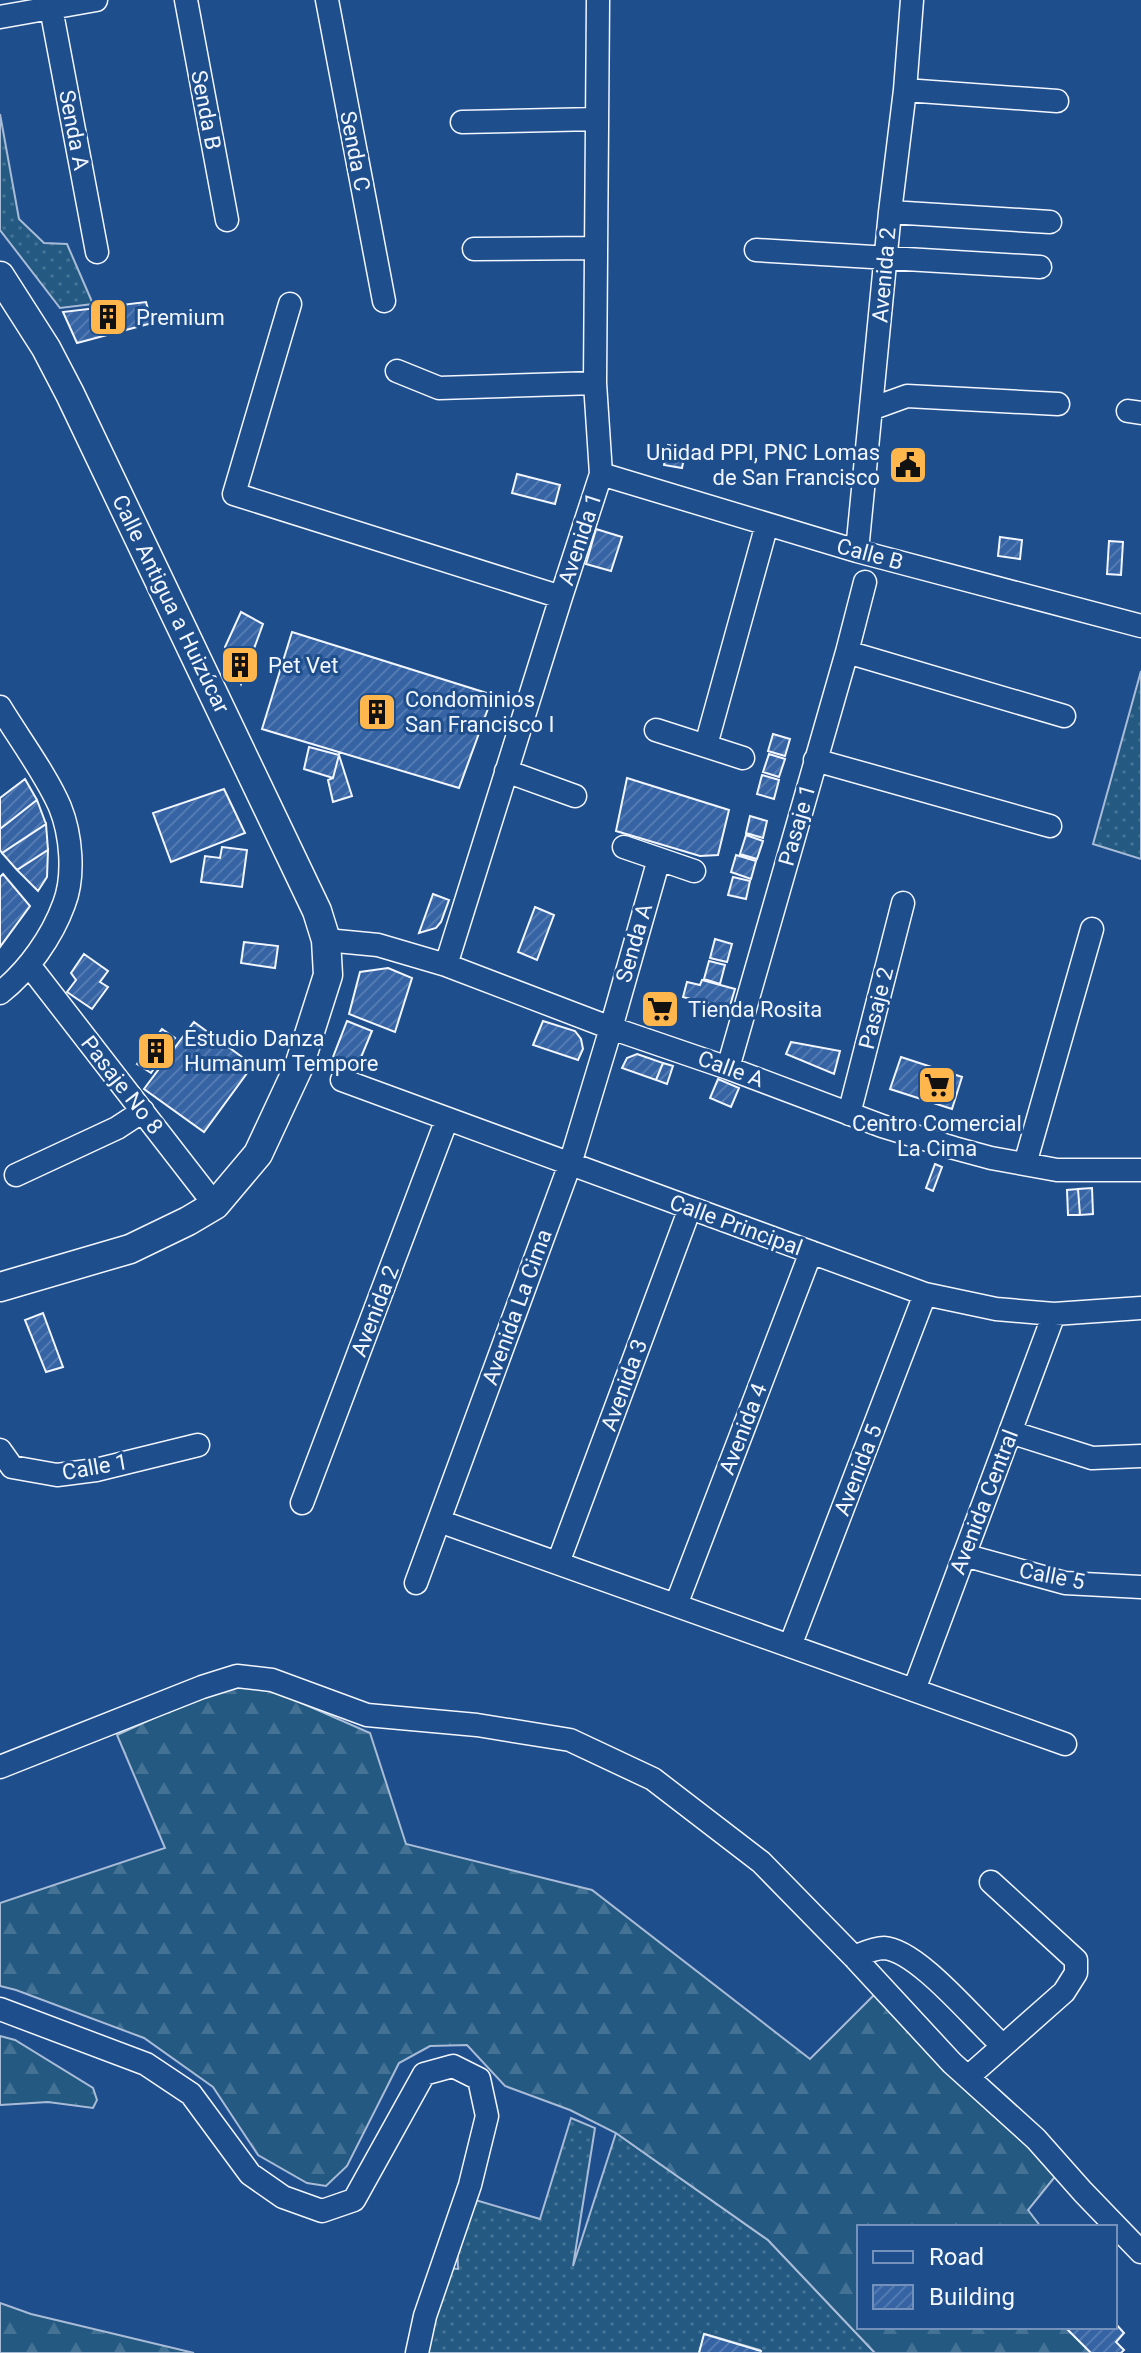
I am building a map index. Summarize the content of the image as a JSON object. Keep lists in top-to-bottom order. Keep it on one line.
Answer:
{"streets":{"main road":["Calle Antigua a Huizúcar"],"street":["Senda B","Senda A","Senda C","Avenida 2","Avenida 1","Calle B","Pasaje 1","Pasaje 2","Calle A","Pasaje No 8","Calle Principal","Avenida La Cima","Avenida 3","Avenida 4","Calle 1","Avenida 5","Avenida Central","Calle 5"]},"crossings":[["Senda A","Calle A"],["Senda A","Avenida La Cima"],["Avenida 2","Calle B"],["Avenida 2","Calle Principal"],["Avenida 1","Calle B"],["Avenida 1","Calle A"],["Calle Antigua a Huizúcar","Calle A"],["Calle Antigua a Huizúcar","Pasaje No 8"],["Pasaje 1","Calle A"],["Pasaje 2","Calle A"],["Calle A","Avenida La Cima"],["Calle Principal","Avenida La Cima"],["Calle Principal","Avenida 3"],["Calle Principal","Avenida 4"],["Calle Principal","Avenida 5"],["Calle Principal","Avenida Central"],["Avenida Central","Calle 5"]],"places":{"building":["Premium","Pet Vet","Condominios San Francisco I","Estudio Danza Humanum Tempore"],"public building":["Unidad PPI, PNC Lomas de San Francisco"],"supermarket":["Tienda Rosita","Centro Comercial La Cima"]},"legend":["Road","Building"]}
